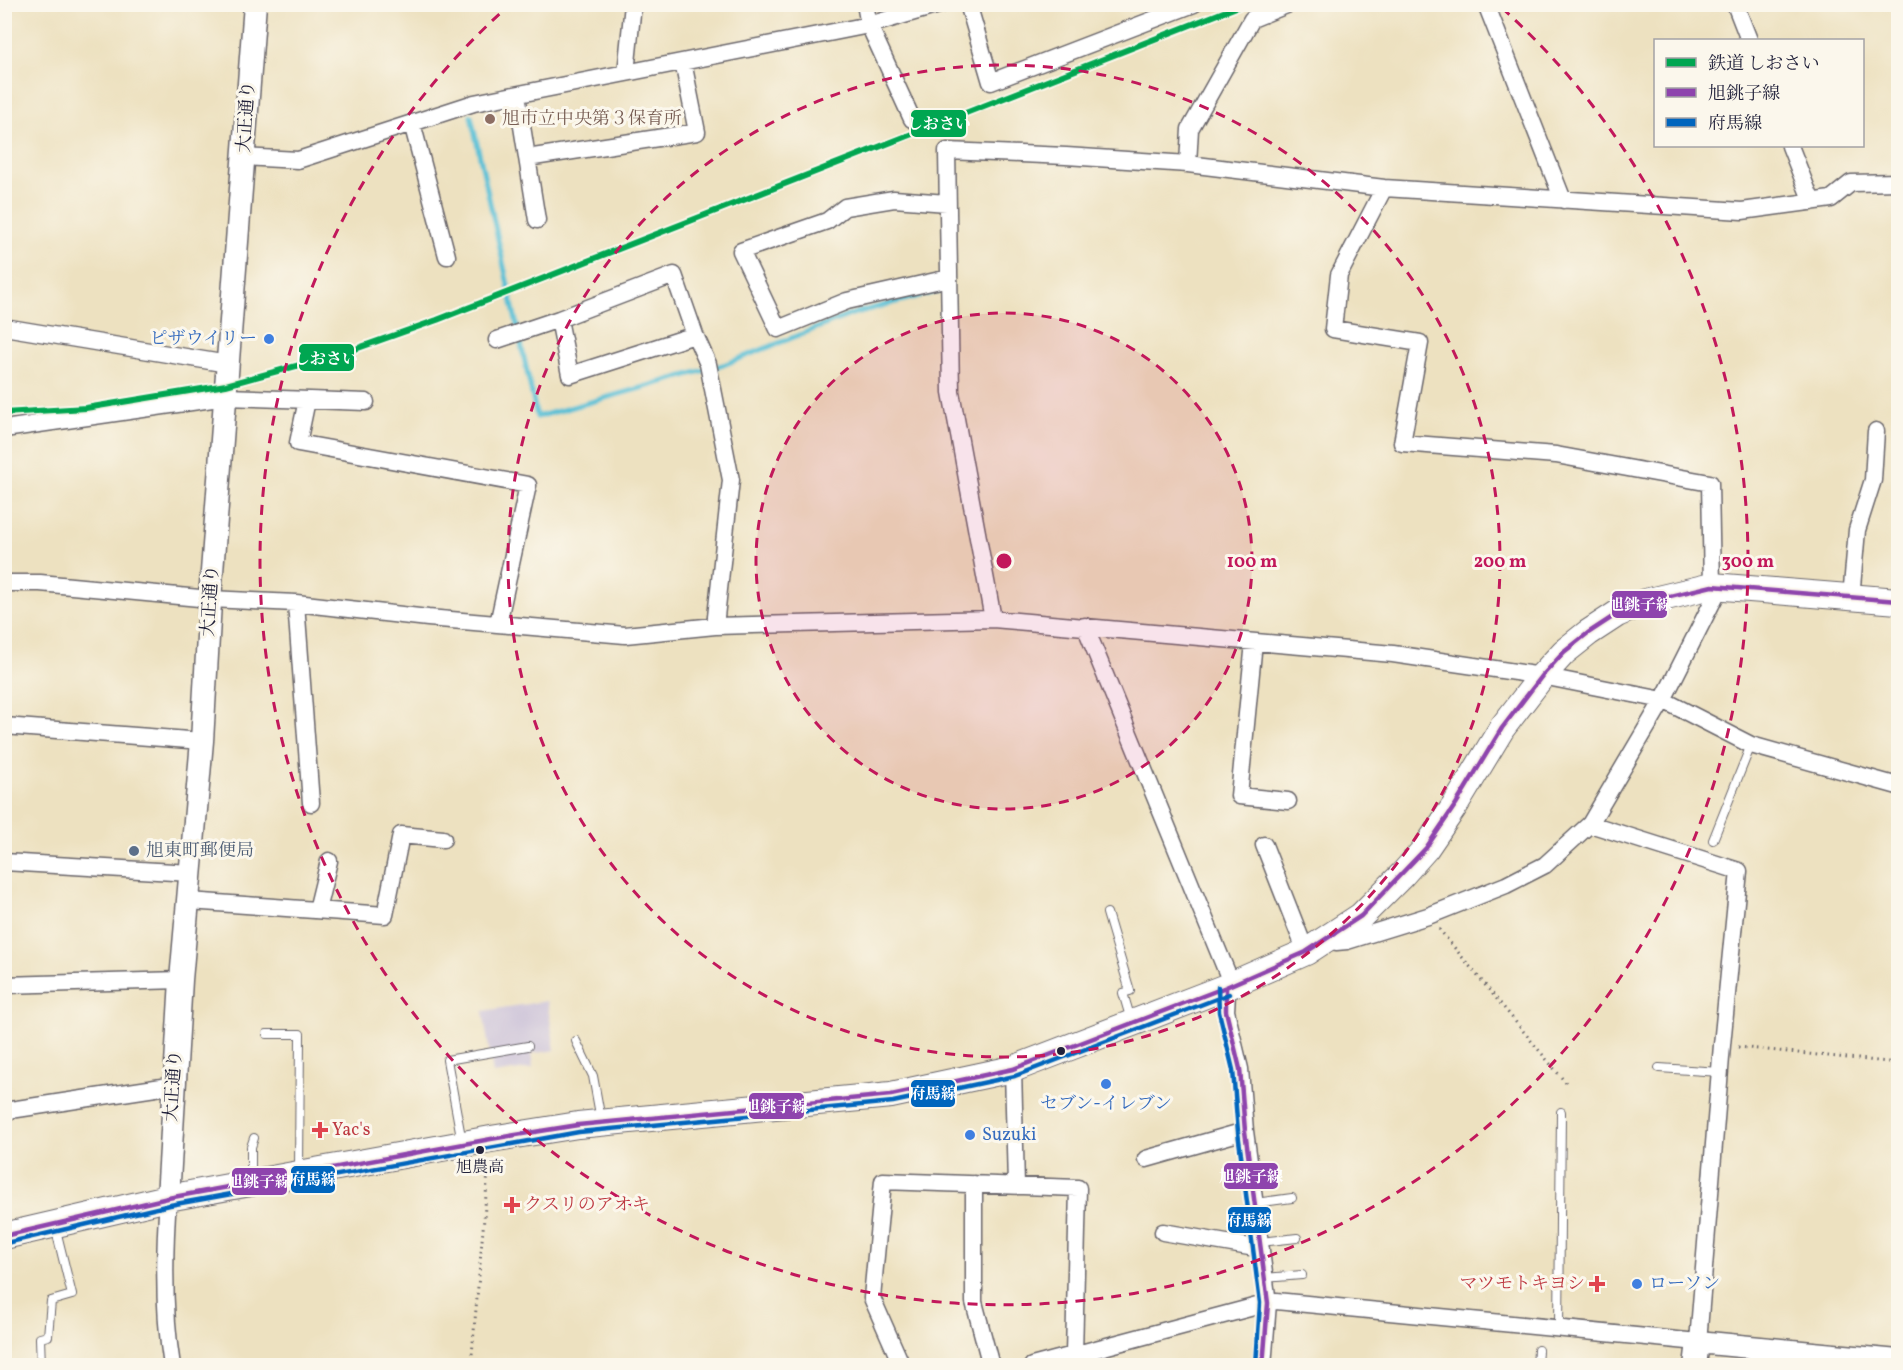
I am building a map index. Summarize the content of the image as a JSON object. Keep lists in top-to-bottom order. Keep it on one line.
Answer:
{"streets":{"street":["大正通り"]},"places":{"other":["旭市立中央第３保育所","ピザウイリー","旭東町郵便局","セブン-イレブン","Suzuki","旭農高","ローソン"],"health":["Yac's","クスリのアオキ","マツモトキヨシ"]},"lines":["rail line しおさい","transit line 旭銚子線","transit line 府馬線"],"legend":["鉄道 しおさい","旭銚子線","府馬線"],"rings":["100 m","200 m","300 m"]}
